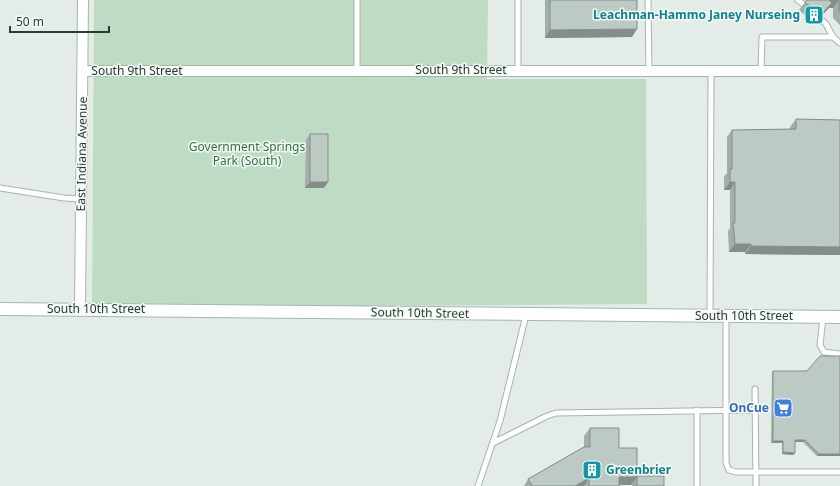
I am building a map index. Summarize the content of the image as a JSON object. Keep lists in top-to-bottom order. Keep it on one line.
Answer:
{"streets":{"street":["South 9th Street","East Indiana Avenue","South 10th Street"]},"crossings":[["South 9th Street","East Indiana Avenue"],["East Indiana Avenue","South 10th Street"]],"parks":["Government Springs Park (South)"],"places":{"building":["Leachman-Hammo Janey Nurseing","Greenbrier"],"supermarket":["OnCue"]},"scale_bar":"50 m"}
